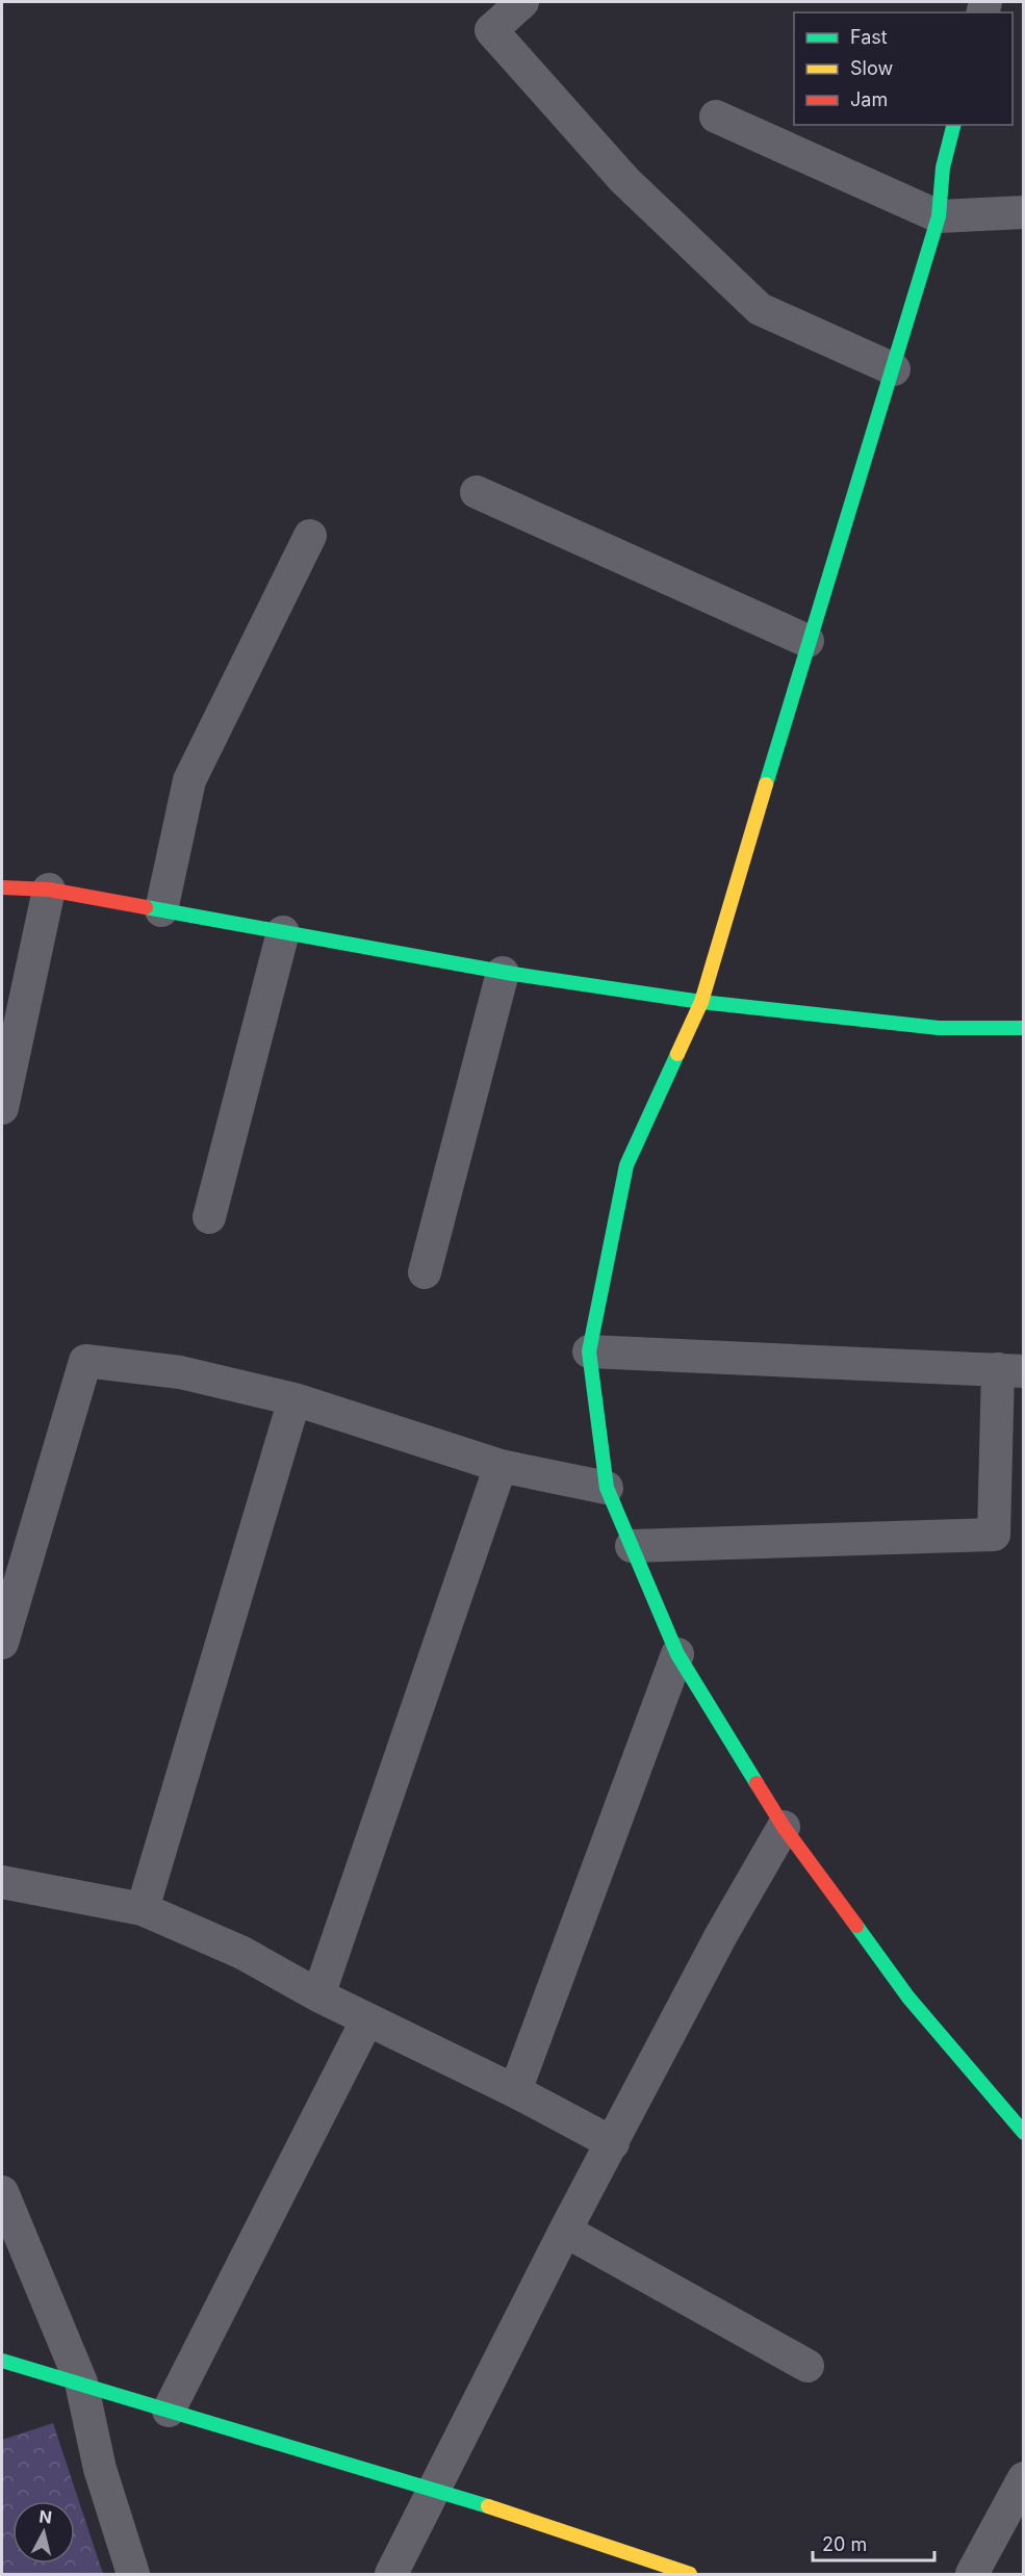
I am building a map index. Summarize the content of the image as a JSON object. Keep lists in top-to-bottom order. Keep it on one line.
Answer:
{"legend":["Fast","Slow","Jam"],"scale_bar":"20 m","north":"top"}
